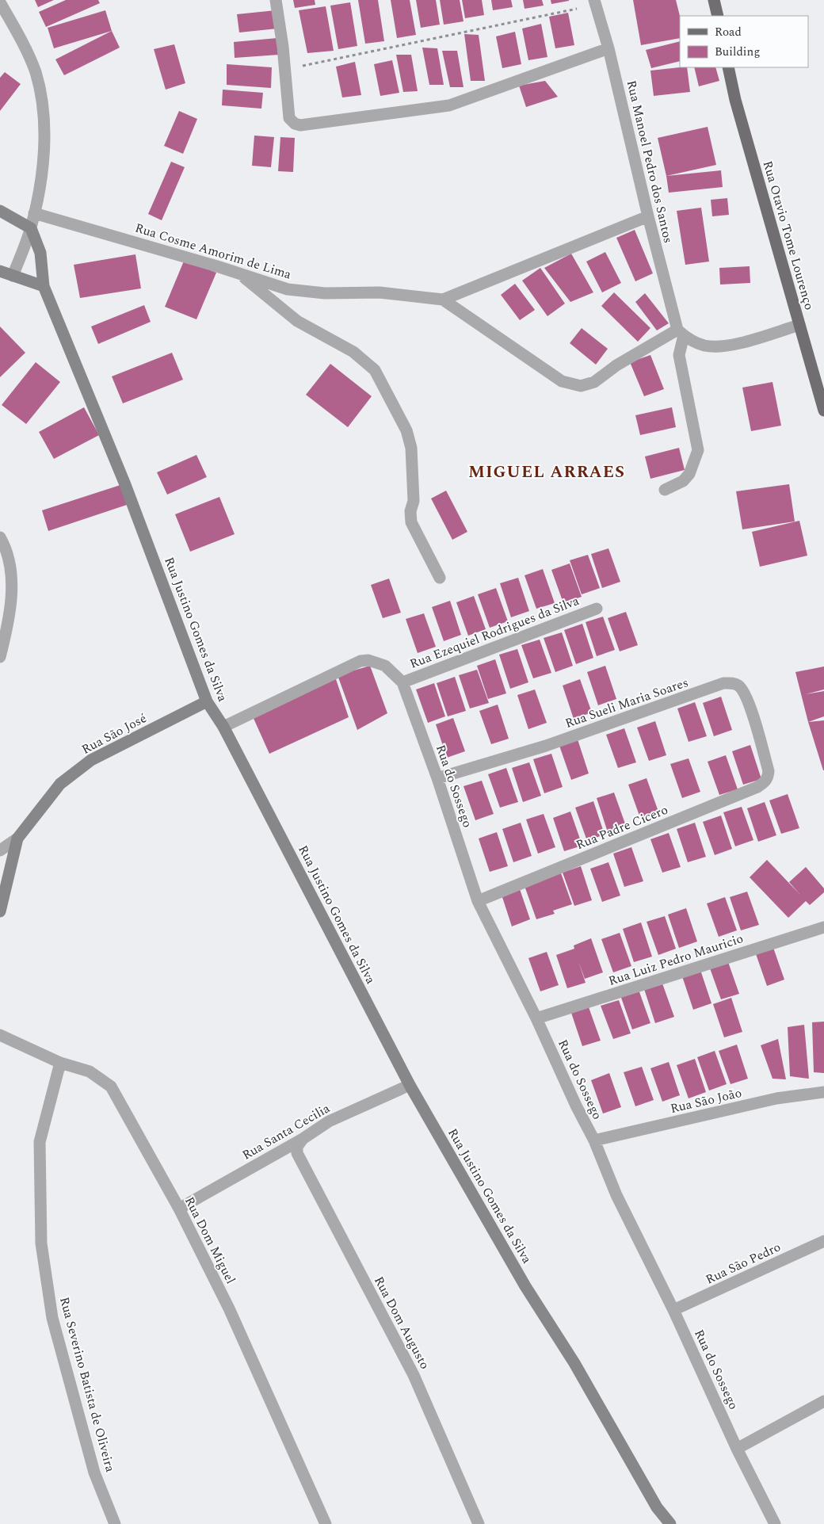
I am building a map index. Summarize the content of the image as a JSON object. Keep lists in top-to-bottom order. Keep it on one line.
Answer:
{"streets":{"main road":["Rua Otavio Tome Lourenço"],"street":["Rua Manoel Pedro dos Santos","Rua Cosme Amorim de Lima","Rua Justino Gomes da Silva","Rua Ezequiel Rodrigues da Silva","Rua Sueli Maria Soares","Rua São José","Rua do Sossego","Rua Padre Cicero","Rua Luiz Pedro Mauricio","Rua São João","Rua Santa Cecilia","Rua Dom Miguel","Rua São Pedro","Rua Dom Augusto","Rua Severino Batista de Oliveira"]},"crossings":[["Rua Manoel Pedro dos Santos","Rua Cosme Amorim de Lima"],["Rua Justino Gomes da Silva","Rua São José"],["Rua Justino Gomes da Silva","Rua do Sossego"],["Rua Justino Gomes da Silva","Rua Santa Cecilia"],["Rua Ezequiel Rodrigues da Silva","Rua do Sossego"],["Rua Sueli Maria Soares","Rua do Sossego"],["Rua Sueli Maria Soares","Rua Padre Cicero"],["Rua do Sossego","Rua Padre Cicero"],["Rua do Sossego","Rua Luiz Pedro Mauricio"],["Rua do Sossego","Rua São João"],["Rua do Sossego","Rua São Pedro"],["Rua Santa Cecilia","Rua Dom Miguel"],["Rua Santa Cecilia","Rua Dom Augusto"],["Rua Dom Miguel","Rua Severino Batista de Oliveira"]],"districts":["MIGUEL ARRAES"],"legend":["Road","Building"]}
